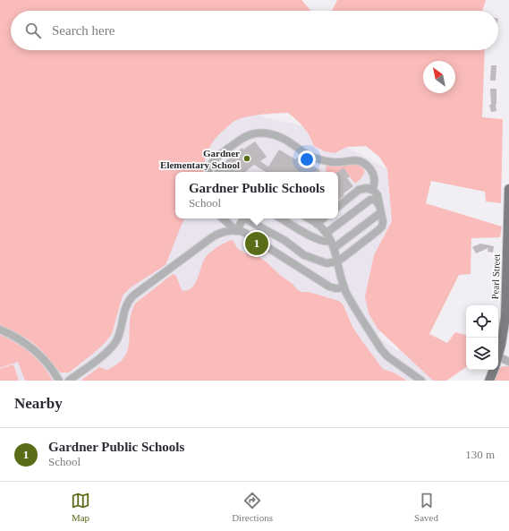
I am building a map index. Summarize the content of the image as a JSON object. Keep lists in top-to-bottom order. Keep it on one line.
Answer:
{"streets":{"main road":["Pearl Street"]},"places":["Gardner Elementary School"],"north":"top left","page":{"search":"Search here","popup":["Gardner Public Schools","School"],"pins":"1","heading":"Nearby","list":[{"mark":"1","name":"Gardner Public Schools","note":"School","value":"130 m"}],"nav":["Map","Directions","Saved"]}}
